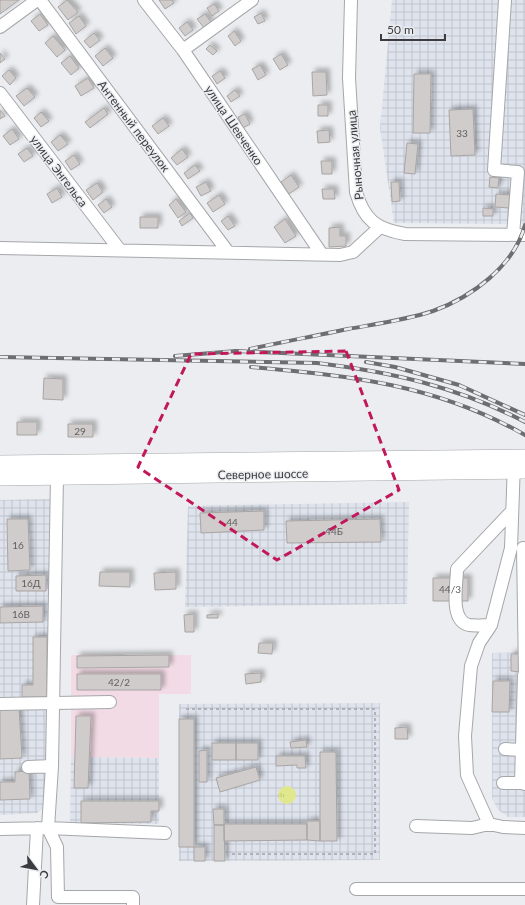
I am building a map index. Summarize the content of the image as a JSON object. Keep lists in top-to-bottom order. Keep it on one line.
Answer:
{"streets":{"main road":["Северное шоссе"],"street":["улица Шевченко","Антенный переулок","Рыночная улица","улица Энгельса"]},"house_numbers":["33","29","44","44Б","16","16Д","44/3","16В","42/2"],"scale_bar":"50 m","north":"bottom right"}
